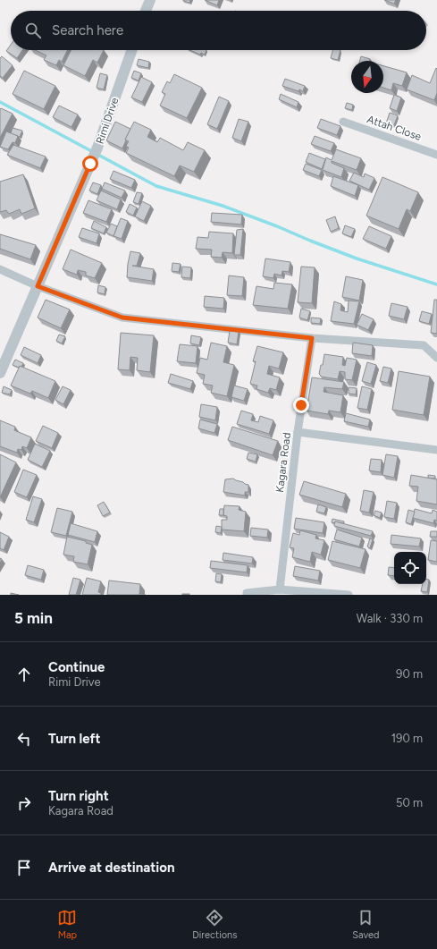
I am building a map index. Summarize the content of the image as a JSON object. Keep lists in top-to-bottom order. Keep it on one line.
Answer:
{"streets":{"street":["Rimi Drive","Attah Close","Kagara Road"]},"north":"bottom","page":{"search":"Search here","heading":["5 min","Walk · 330 m"],"list":[["Continue","Rimi Drive","90 m"],["Turn left","190 m"],["Turn right","Kagara Road","50 m"],"Arrive at destination"],"nav":["Map","Directions","Saved"]}}
